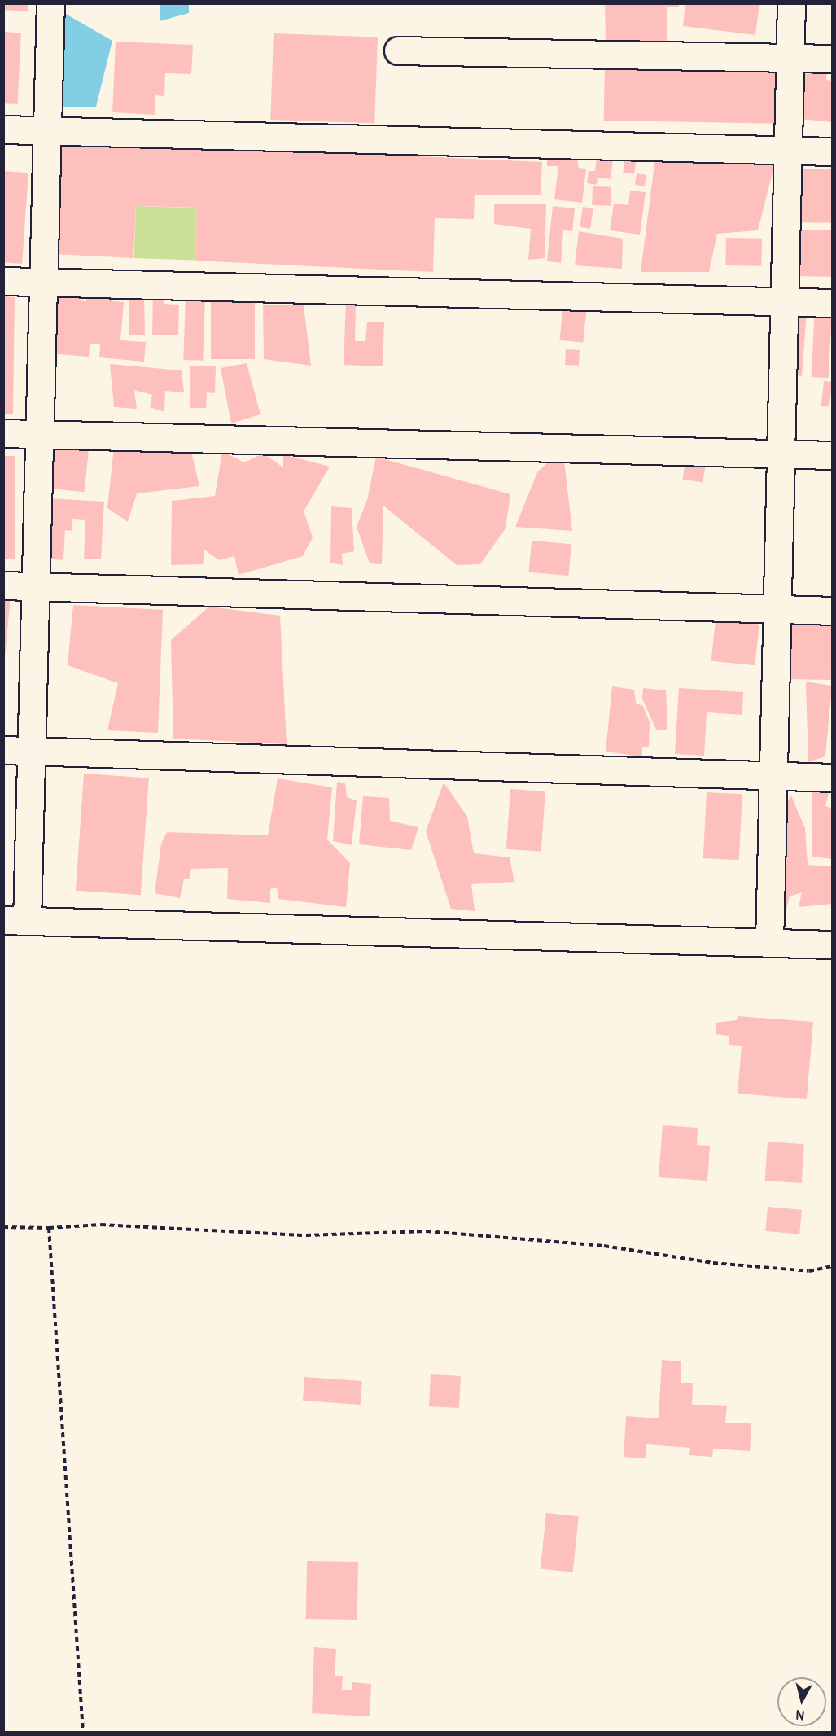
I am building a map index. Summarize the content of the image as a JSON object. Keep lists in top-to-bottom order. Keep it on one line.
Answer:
{"north":"bottom"}
